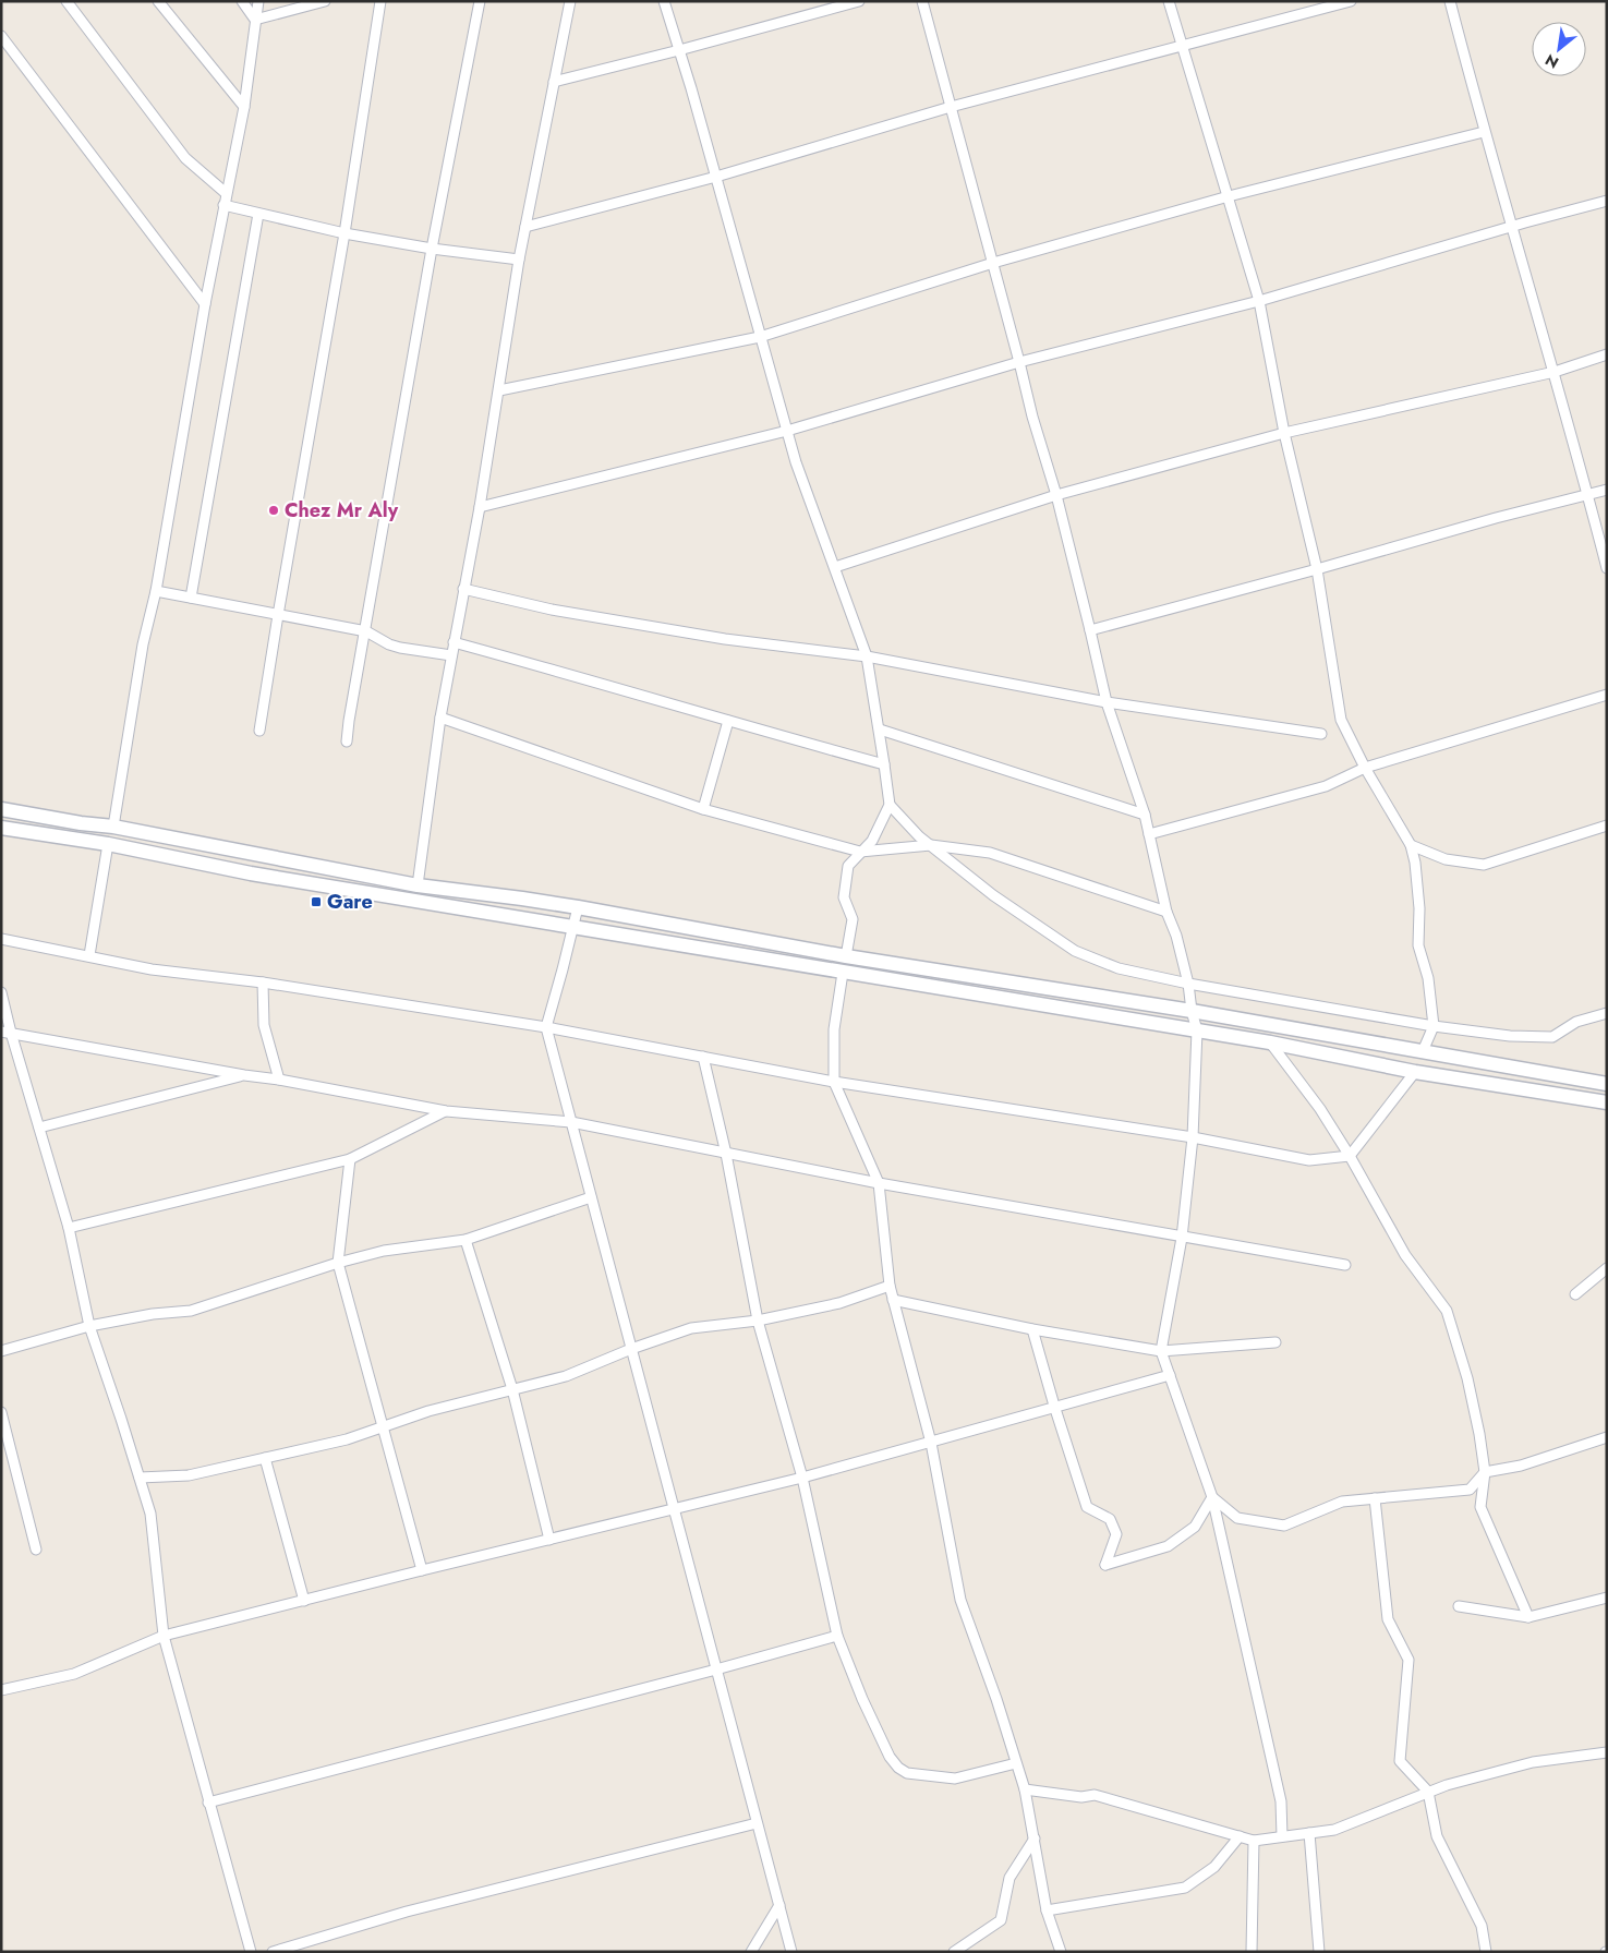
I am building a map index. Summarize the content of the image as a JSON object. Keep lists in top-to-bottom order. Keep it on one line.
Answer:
{"places":{"other":["Chez Mr Aly"],"transit":["Gare"]},"north":"bottom left"}
